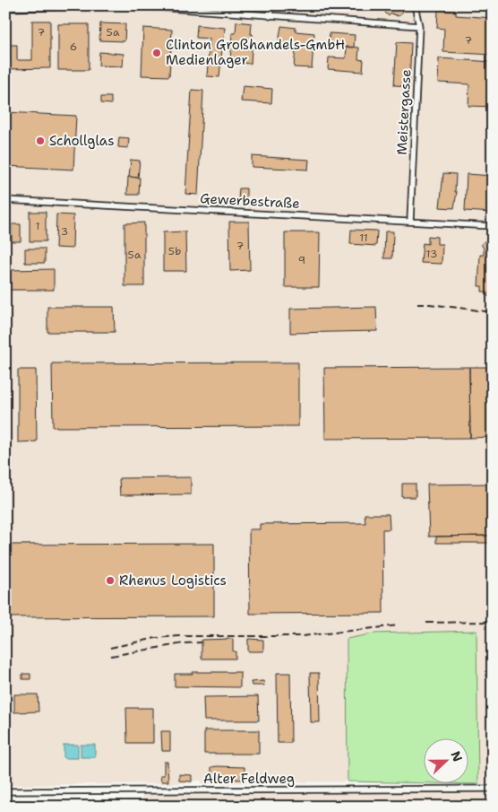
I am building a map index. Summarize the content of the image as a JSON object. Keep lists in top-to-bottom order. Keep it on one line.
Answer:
{"streets":{"street":["Meistergasse","Gewerbestraße","Alter Feldweg"]},"crossings":[["Meistergasse","Gewerbestraße"]],"places":["Clinton Großhandels-GmbH Medienlager","Schollglas","Rhenus Logistics"],"house_numbers":["7","5a","7","6","1","3","11","7","5b","13","5a","9"],"north":"right"}
